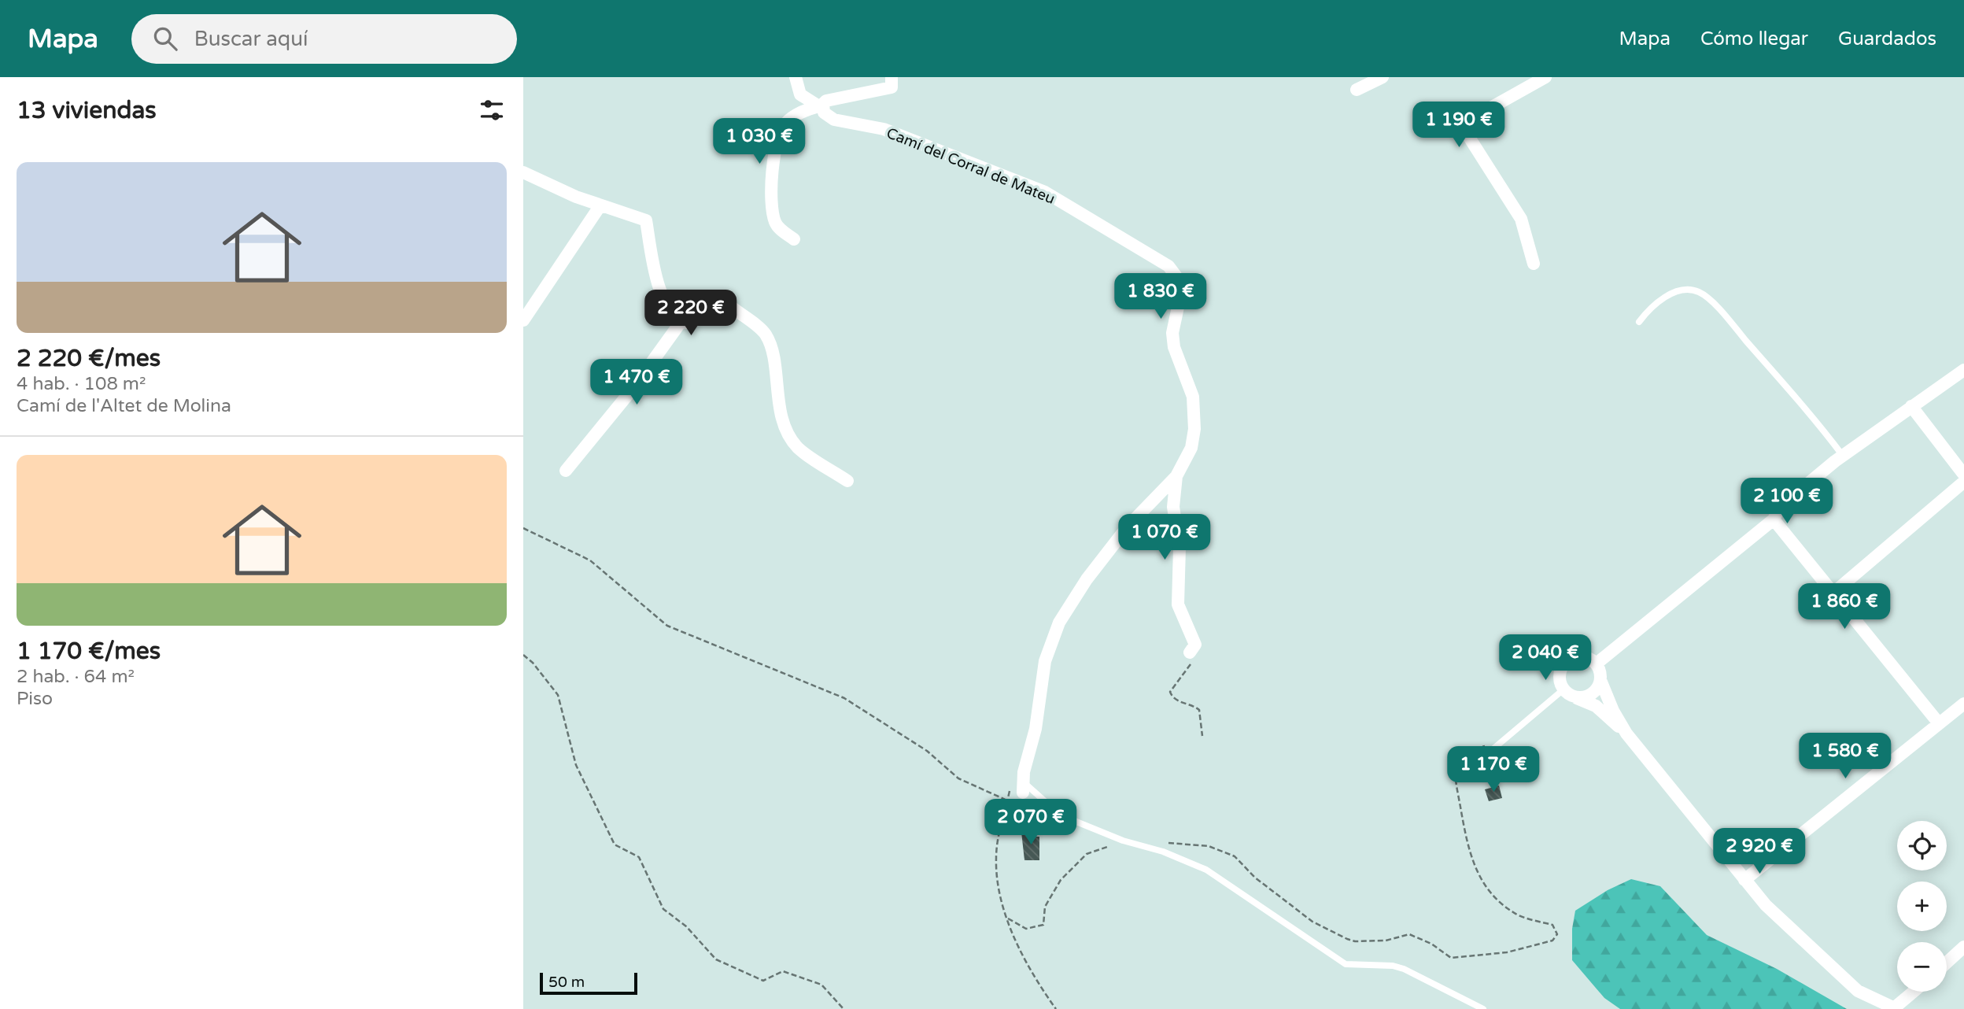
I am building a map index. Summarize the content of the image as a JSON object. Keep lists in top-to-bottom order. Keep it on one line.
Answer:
{"streets":{"street":["Camí del Corral de Mateu"]},"scale_bar":"50 m","page":{"header":"Mapa","search":"Buscar aquí","nav":["Mapa","Cómo llegar","Guardados"],"heading":"13 viviendas","price":["1 190 €","1 030 €","1 830 €","2 220 €","1 470 €","2 100 €","1 070 €","1 860 €","2 040 €","1 580 €","1 170 €","2 070 €","2 920 €"],"list":[{"name":"2 220 €/mes","note":"4 hab. · 108 m² · Camí de l'Altet de Molina"},{"name":"1 170 €/mes","note":"2 hab. · 64 m² · Piso"}],"map_buttons":["+","−"],"scale":"50 m"}}
